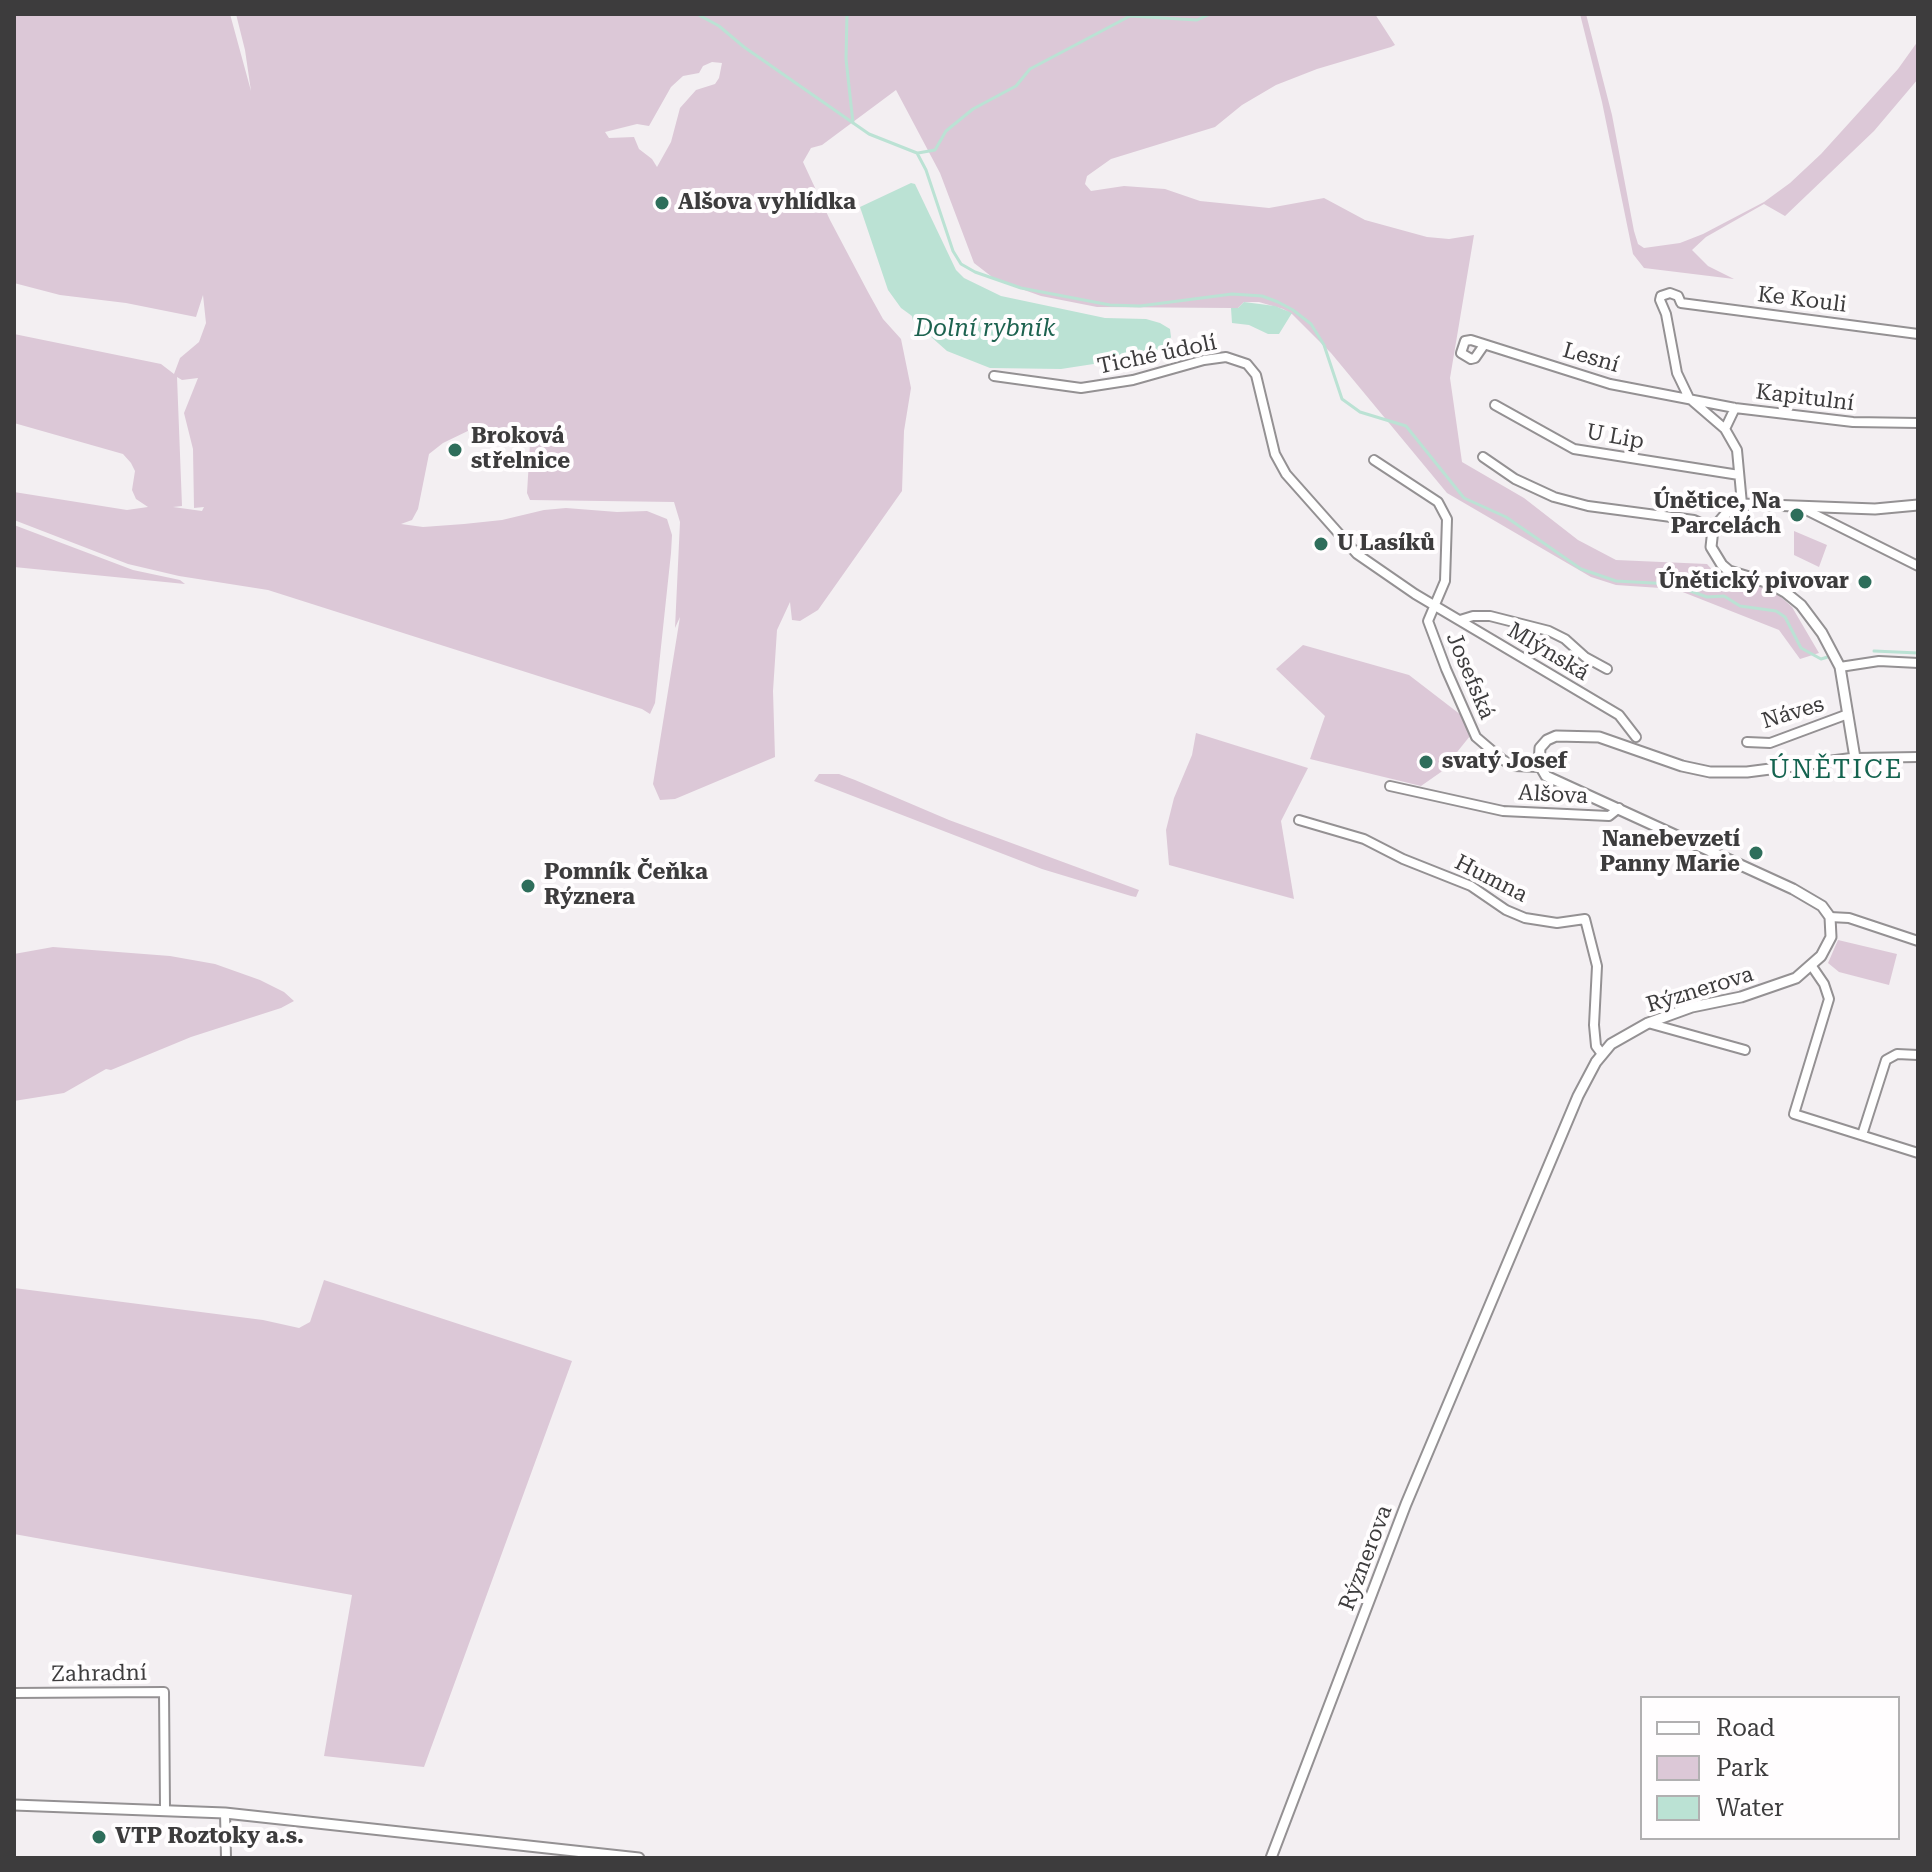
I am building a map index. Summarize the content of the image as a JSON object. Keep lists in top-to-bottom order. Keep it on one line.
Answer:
{"streets":{"street":["Ke Kouli","Tiché údolí","Lesní","Kapitulní","U Lip","Mlýnská","Josefská","Náves","Alšova","Humna","Rýznerova","Zahradní"]},"crossings":[["Tiché údolí","Mlýnská"],["Tiché údolí","Josefská"],["Lesní","Kapitulní"],["Mlýnská","Josefská"],["Humna","Rýznerova"]],"districts":["ÚNĚTICE"],"water":["Dolní rybník"],"places":["Alšova vyhlídka","Broková střelnice","Únětice, Na Parcelách","U Lasíků","Únětický pivovar","svatý Josef","Nanebevzetí Panny Marie","Pomník Čeňka Rýznera","VTP Roztoky a.s."],"legend":["Road","Park","Water"]}
